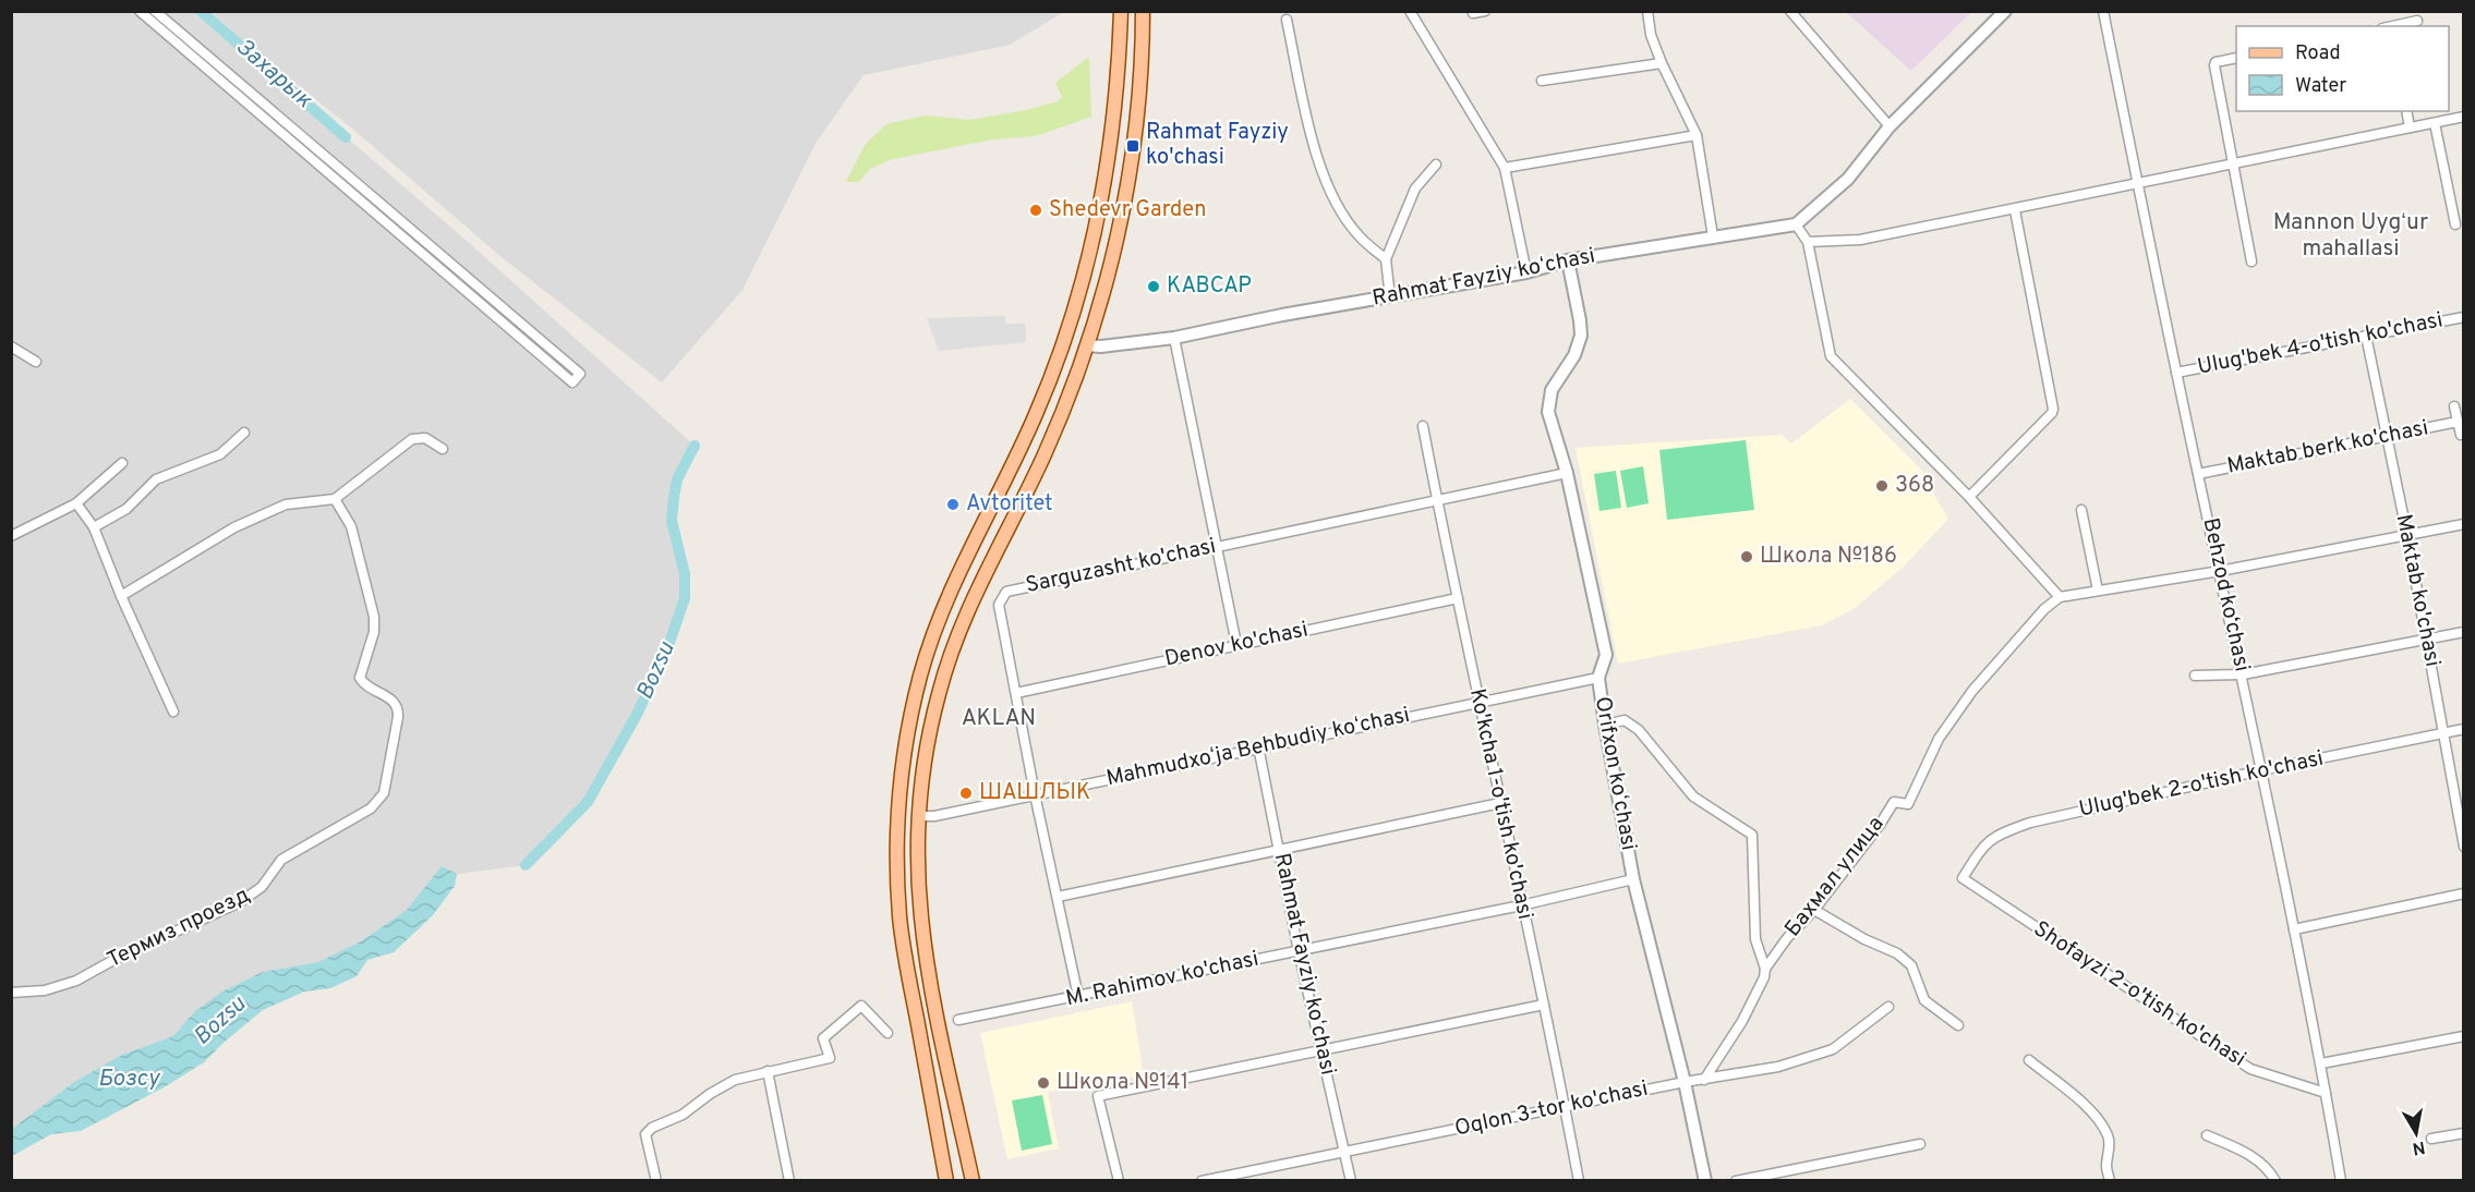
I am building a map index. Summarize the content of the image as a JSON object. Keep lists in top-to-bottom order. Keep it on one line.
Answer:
{"streets":{"street":["Rahmat Fayziy koʻchasi","Ulug'bek 4-o'tish ko'chasi","Maktab berk ko'chasi","Sarguzasht ko'chasi","Maktab ko'chasi","Behzod ko‘chasi","Denov ko'chasi","Mahmudxoʻja Behbudiy koʻchasi","Orifxon koʻchasi","Ulug'bek 2-o'tish ko'chasi","Ko'kcha 1-o'tish ko'chasi","Бахмал улица","Термиз проезд","M. Rahimov ko'chasi","Shofayzi 2-o'tish ko'chasi","Oqlon 3-tor ko'chasi"]},"crossings":[["Rahmat Fayziy koʻchasi","Mahmudxoʻja Behbudiy koʻchasi"],["Rahmat Fayziy koʻchasi","Orifxon koʻchasi"],["Rahmat Fayziy koʻchasi","M. Rahimov ko'chasi"],["Rahmat Fayziy koʻchasi","Oqlon 3-tor ko'chasi"],["Ulug'bek 4-o'tish ko'chasi","Maktab ko'chasi"],["Ulug'bek 4-o'tish ko'chasi","Behzod ko‘chasi"],["Maktab berk ko'chasi","Maktab ko'chasi"],["Maktab berk ko'chasi","Behzod ko‘chasi"],["Sarguzasht ko'chasi","Denov ko'chasi"],["Sarguzasht ko'chasi","Mahmudxoʻja Behbudiy koʻchasi"],["Sarguzasht ko'chasi","Orifxon koʻchasi"],["Sarguzasht ko'chasi","Ko'kcha 1-o'tish ko'chasi"],["Sarguzasht ko'chasi","M. Rahimov ko'chasi"],["Maktab ko'chasi","Ulug'bek 2-o'tish ko'chasi"],["Behzod ko‘chasi","Ulug'bek 2-o'tish ko'chasi"],["Behzod ko‘chasi","Shofayzi 2-o'tish ko'chasi"],["Denov ko'chasi","Ko'kcha 1-o'tish ko'chasi"],["Mahmudxoʻja Behbudiy koʻchasi","Orifxon koʻchasi"],["Mahmudxoʻja Behbudiy koʻchasi","Ko'kcha 1-o'tish ko'chasi"],["Orifxon koʻchasi","Бахмал улица"],["Orifxon koʻchasi","M. Rahimov ko'chasi"],["Orifxon koʻchasi","Oqlon 3-tor ko'chasi"],["Ulug'bek 2-o'tish ko'chasi","Shofayzi 2-o'tish ko'chasi"],["Ko'kcha 1-o'tish ko'chasi","M. Rahimov ko'chasi"],["Ko'kcha 1-o'tish ko'chasi","Oqlon 3-tor ko'chasi"],["Бахмал улица","Oqlon 3-tor ko'chasi"]],"districts":["Mannon Uygʻur mahallasi","AKLAN"],"water":["Захарык","Bozsu","Бозсу"],"places":{"transit":["Rahmat Fayziy ko'chasi"],"other":["Shedevr Garden","КАВСАР","368","Avtoritet","Школа №186","ШАШЛЫК","Школа №141"]},"legend":["Road","Water"],"north":"bottom"}
